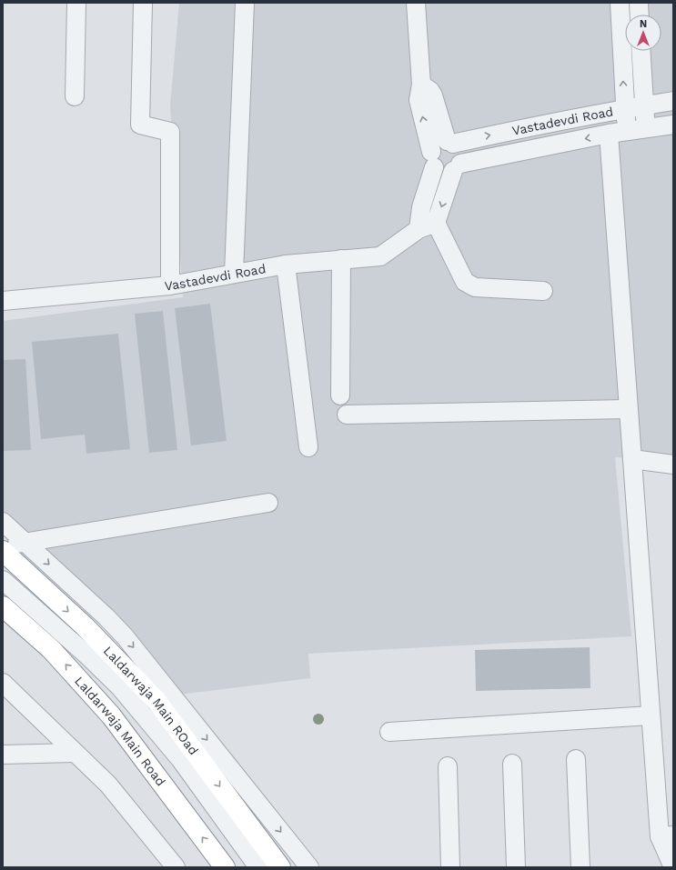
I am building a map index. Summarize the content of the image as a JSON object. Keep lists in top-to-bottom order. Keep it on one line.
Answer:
{"streets":{"highway":["Laldarwaja Main ROad","Laldarwaja Main Road"],"street":["Vastadevdi Road"]},"one_way":["Laldarwaja Main ROad","Laldarwaja Main Road"],"north":"top"}
